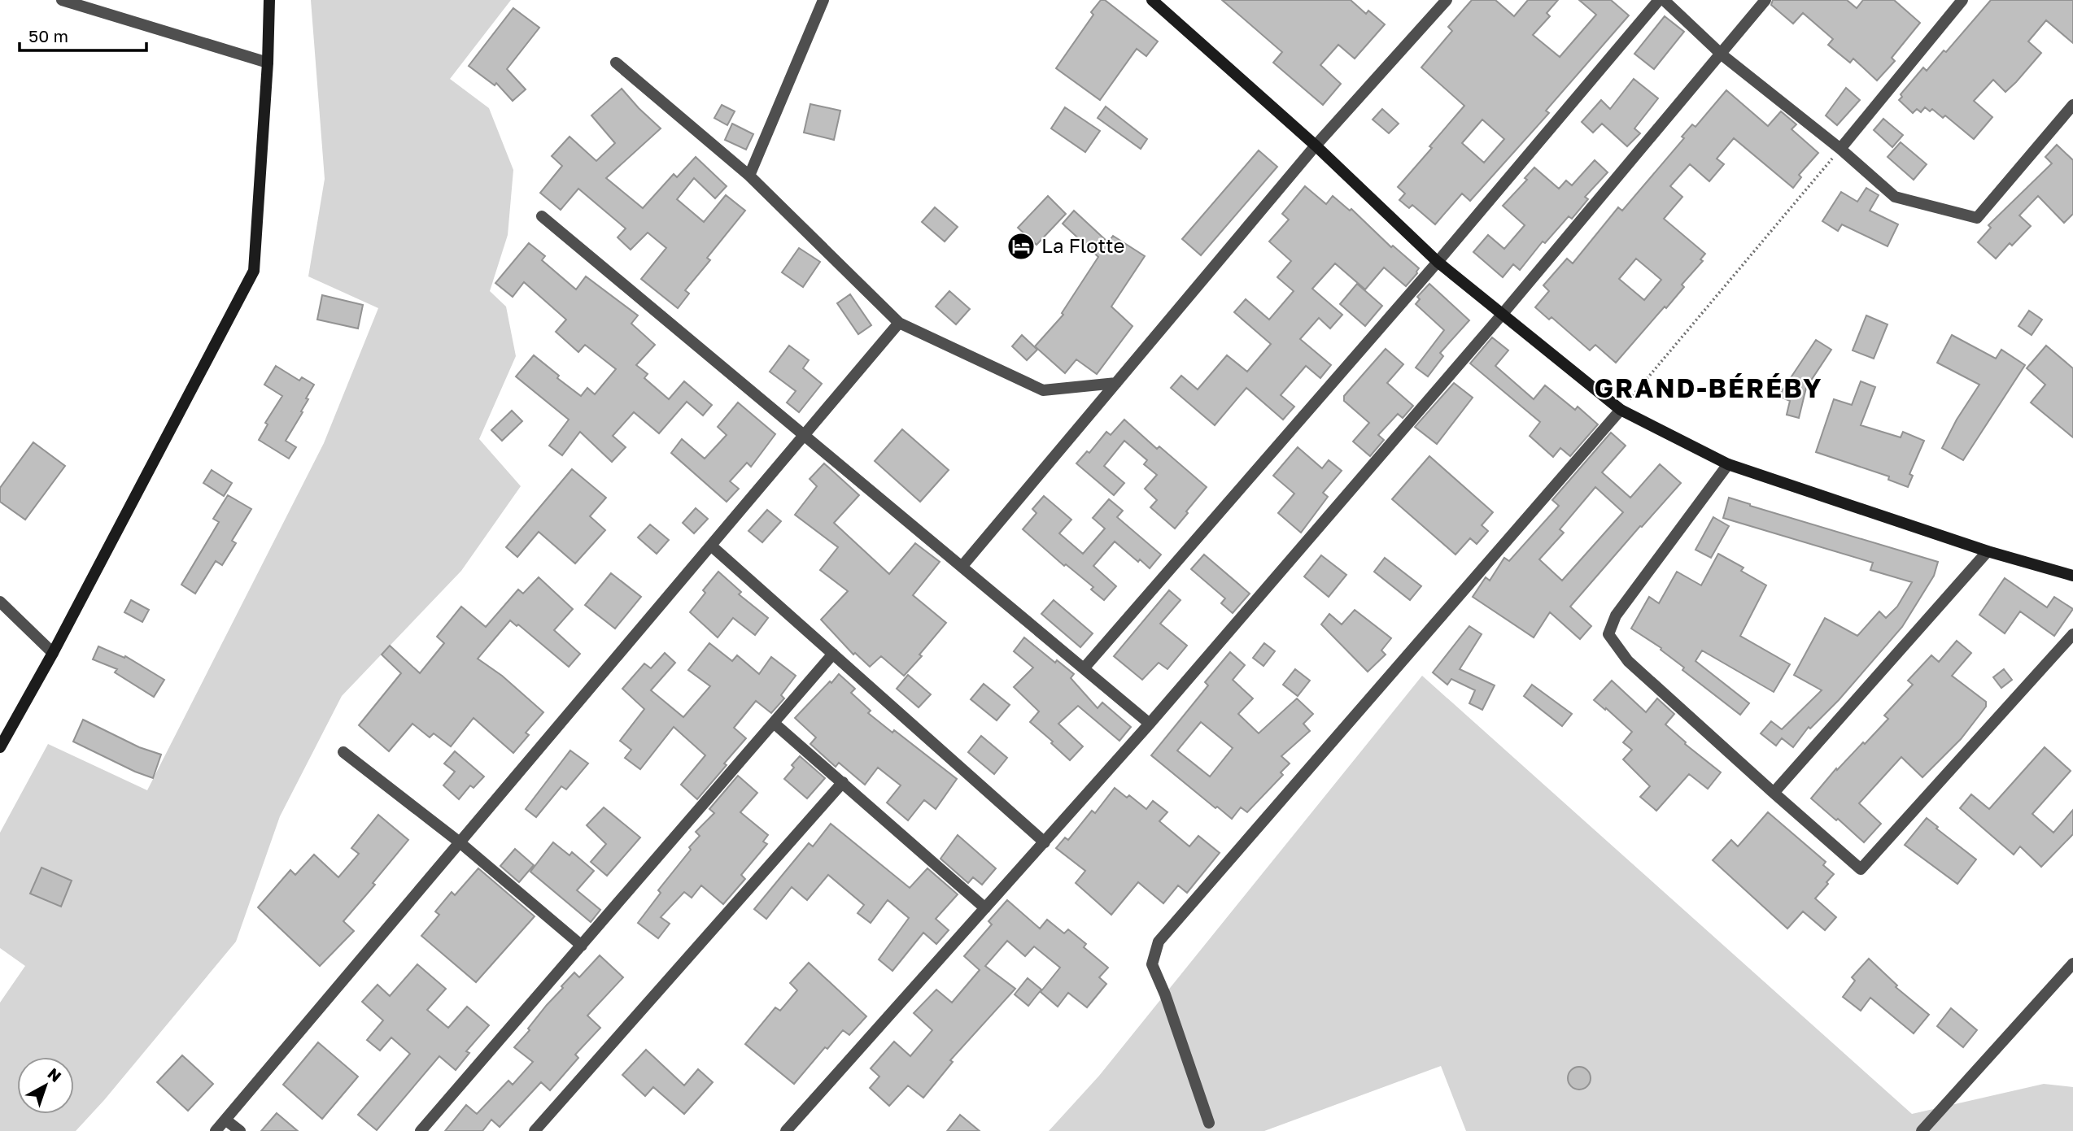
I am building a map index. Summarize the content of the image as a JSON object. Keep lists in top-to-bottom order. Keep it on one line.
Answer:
{"districts":["GRAND-BÉRÉBY"],"places":{"hotel":["La Flotte"]},"scale_bar":"50 m","north":"top right"}
